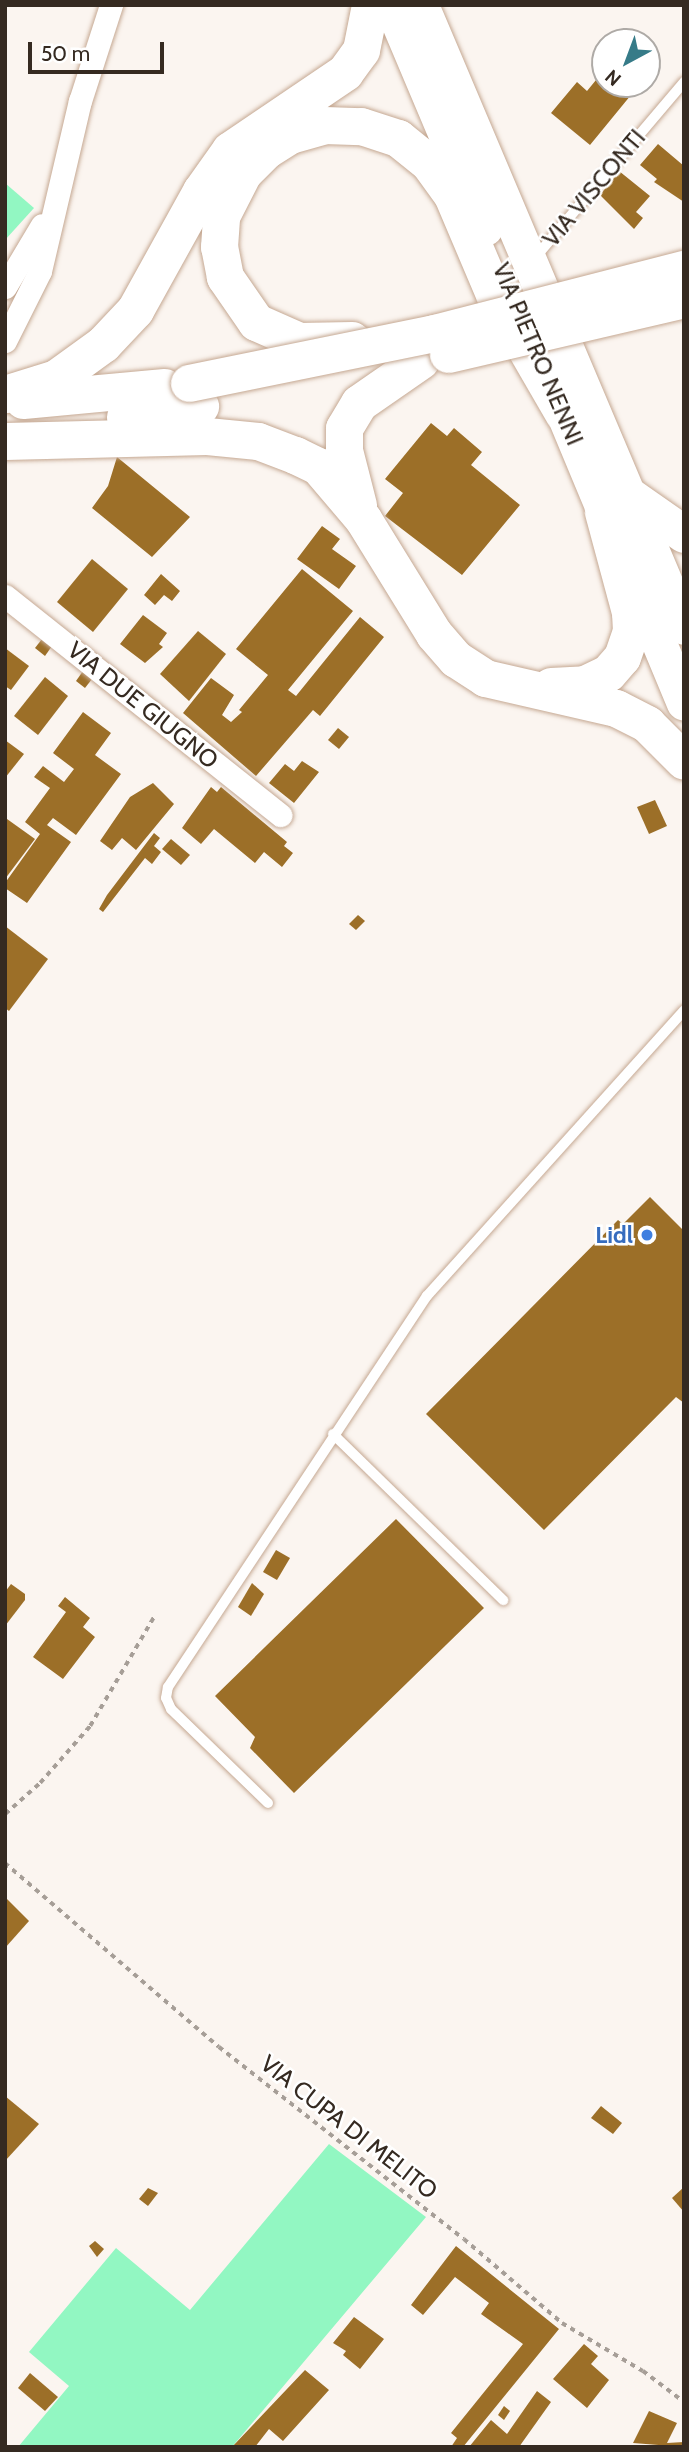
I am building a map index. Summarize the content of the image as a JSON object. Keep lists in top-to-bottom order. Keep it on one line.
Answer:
{"streets":{"main road":["VIA PIETRO NENNI"],"street":["VIA DUE GIUGNO"],"lane":["VIA VISCONTI"],"path":["VIA CUPA DI MELITO"]},"crossings":[["VIA VISCONTI","VIA PIETRO NENNI"]],"places":["Lidl"],"scale_bar":"50 m","north":"bottom left"}
